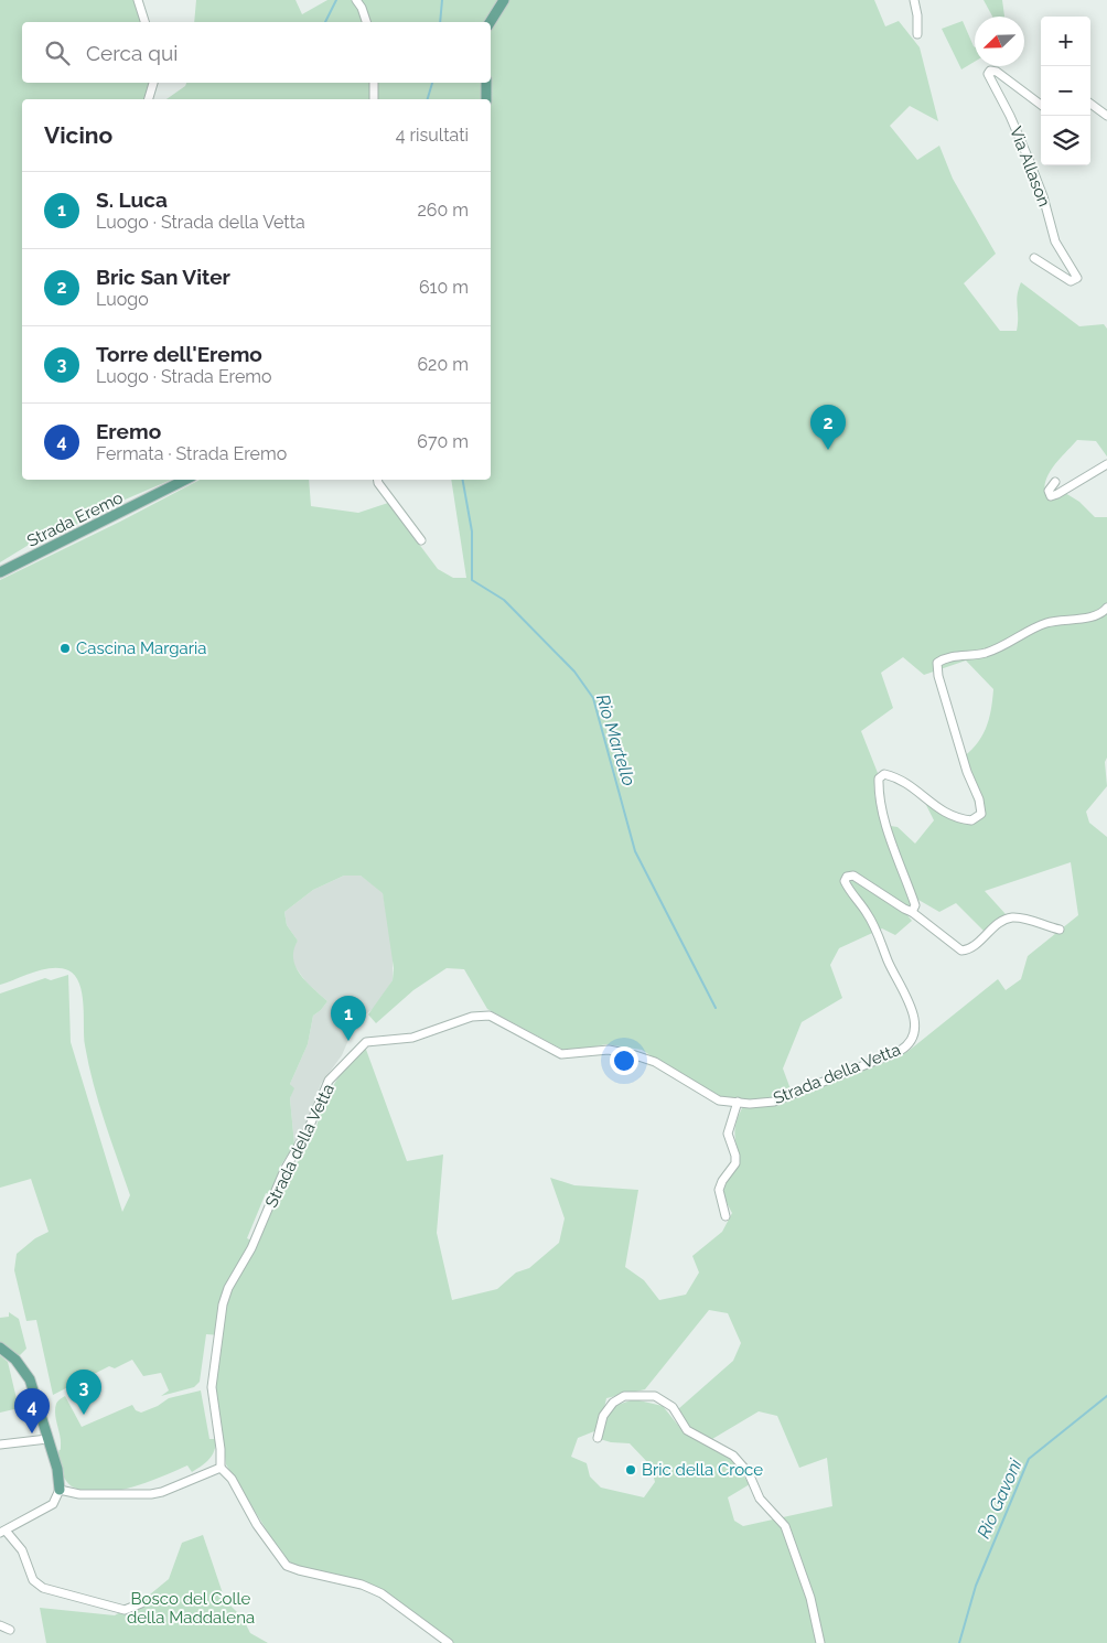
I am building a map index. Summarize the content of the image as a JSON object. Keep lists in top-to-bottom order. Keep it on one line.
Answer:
{"streets":{"main road":["Strada Eremo"],"street":["Via Allason","Strada della Vetta"]},"water":["Rio Martello","Rio Gavoni"],"parks":["Bosco del Colle della Maddalena"],"places":["Cascina Margaria","Bric della Croce"],"north":"bottom left","page":{"map_buttons":["+","−"],"search":"Cerca qui","heading":["Vicino","4 risultati"],"list":[{"mark":"1","name":"S. Luca","note":"Luogo · Strada della Vetta","value":"260 m"},{"mark":"2","name":"Bric San Viter","note":"Luogo","value":"610 m"},{"mark":"3","name":"Torre dell'Eremo","note":"Luogo · Strada Eremo","value":"620 m"},{"mark":"4","name":"Eremo","note":"Fermata · Strada Eremo","value":"670 m"}],"pins":["2","1","3","4"]}}
